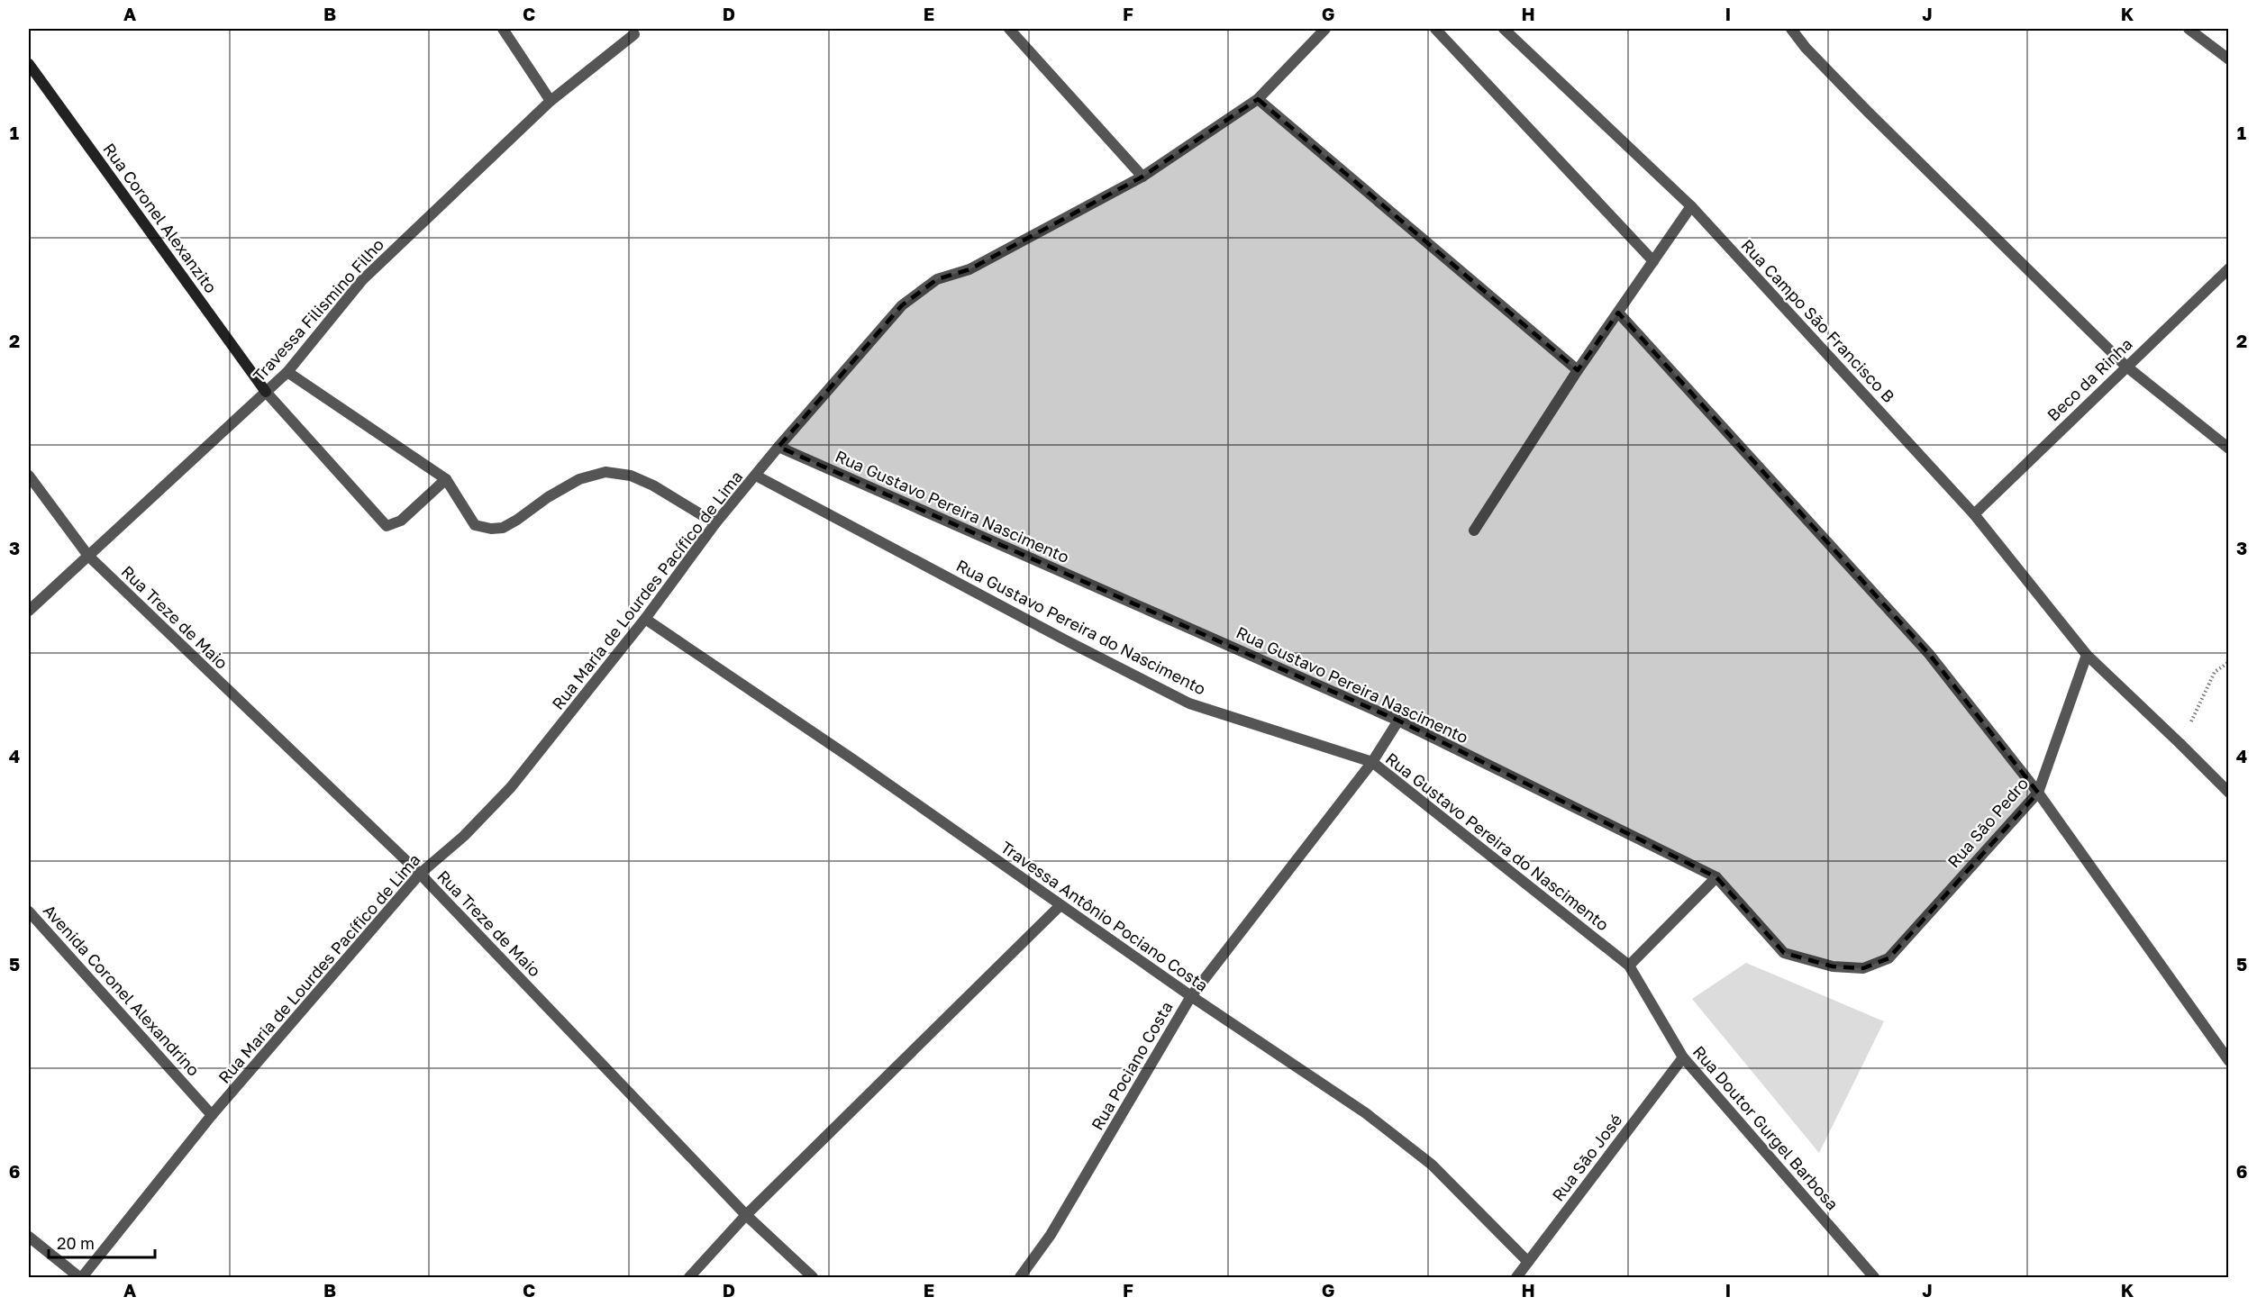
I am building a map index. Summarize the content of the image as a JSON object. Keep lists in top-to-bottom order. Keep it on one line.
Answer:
{"streets":{"main road":["Rua Coronel Alexanzito"],"street":["Travessa Filismino Filho","Rua Campo São Francisco B","Beco da Rinha","Rua Gustavo Pereira Nascimento","Rua Maria de Lourdes Pacífico de Lima","Rua Treze de Maio","Rua Gustavo Pereira do Nascimento","Rua Sāo Pedro","Travessa Antônio Pociano Costa","Avenida Coronel Alexandrino","Rua Pociano Costa","Rua Doutor Gurgel Barbosa","Rua São José"]},"crossings":[["Rua Coronel Alexanzito","Travessa Filismino Filho"],["Travessa Filismino Filho","Rua Treze de Maio"],["Rua Campo São Francisco B","Beco da Rinha"],["Rua Campo São Francisco B","Rua Sāo Pedro"],["Rua Gustavo Pereira Nascimento","Rua Maria de Lourdes Pacífico de Lima"],["Rua Gustavo Pereira Nascimento","Rua Sāo Pedro"],["Rua Gustavo Pereira Nascimento","Rua Pociano Costa"],["Rua Maria de Lourdes Pacífico de Lima","Rua Treze de Maio"],["Rua Maria de Lourdes Pacífico de Lima","Rua Gustavo Pereira do Nascimento"],["Rua Maria de Lourdes Pacífico de Lima","Travessa Antônio Pociano Costa"],["Rua Maria de Lourdes Pacífico de Lima","Avenida Coronel Alexandrino"],["Rua Gustavo Pereira do Nascimento","Rua Pociano Costa"],["Rua Gustavo Pereira do Nascimento","Rua Doutor Gurgel Barbosa"],["Travessa Antônio Pociano Costa","Rua Pociano Costa"],["Travessa Antônio Pociano Costa","Rua São José"],["Rua Doutor Gurgel Barbosa","Rua São José"]],"scale_bar":"20 m","grid":{"columns":["A","B","C","D","E","F","G","H","I","J","K"],"rows":["1","2","3","4","5","6"]}}
